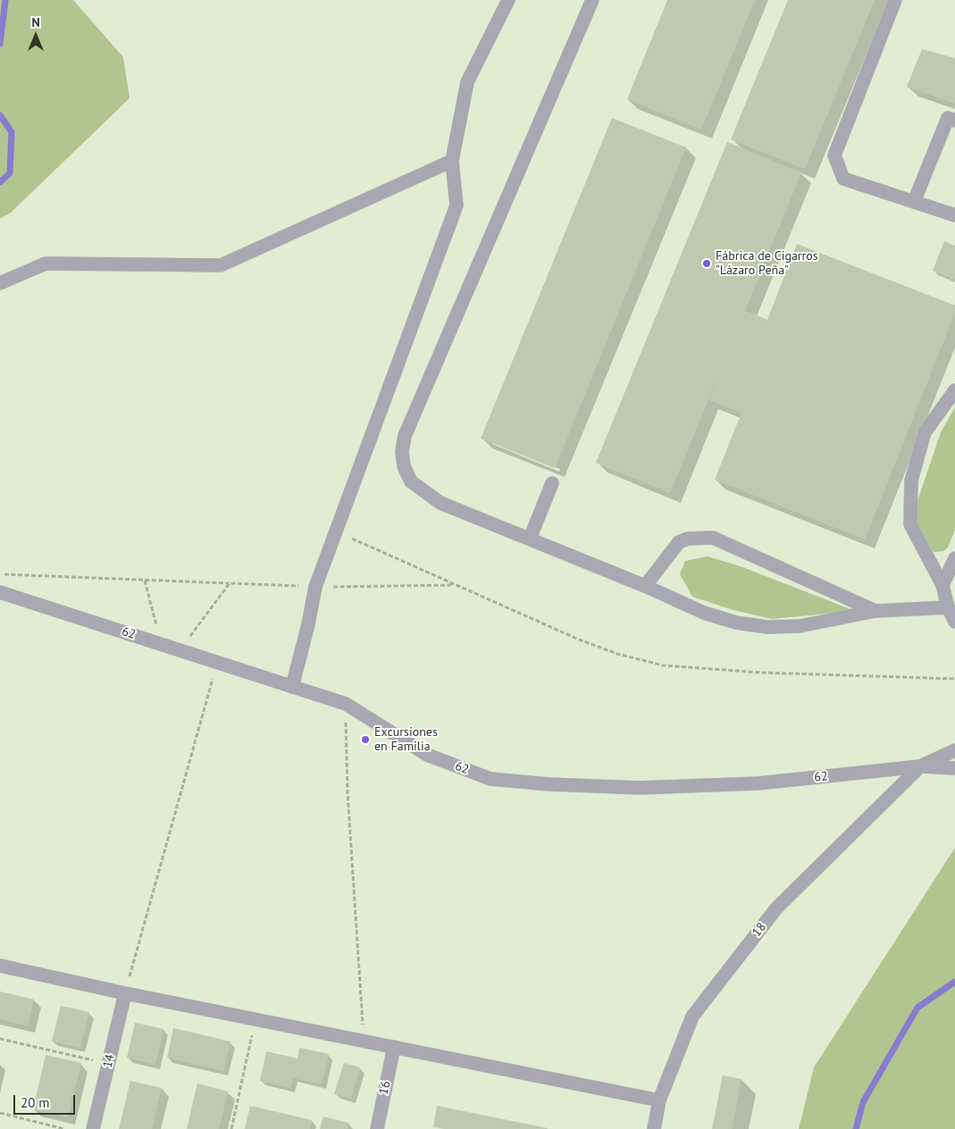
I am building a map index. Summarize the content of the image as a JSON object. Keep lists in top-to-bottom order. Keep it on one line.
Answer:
{"streets":{"street":["62","18","14","16"]},"crossings":[["62","18"]],"places":["Fábrica de Cigarros \"Lázaro Peña\"","Excursiones en Familia"],"scale_bar":"20 m","north":"top"}
